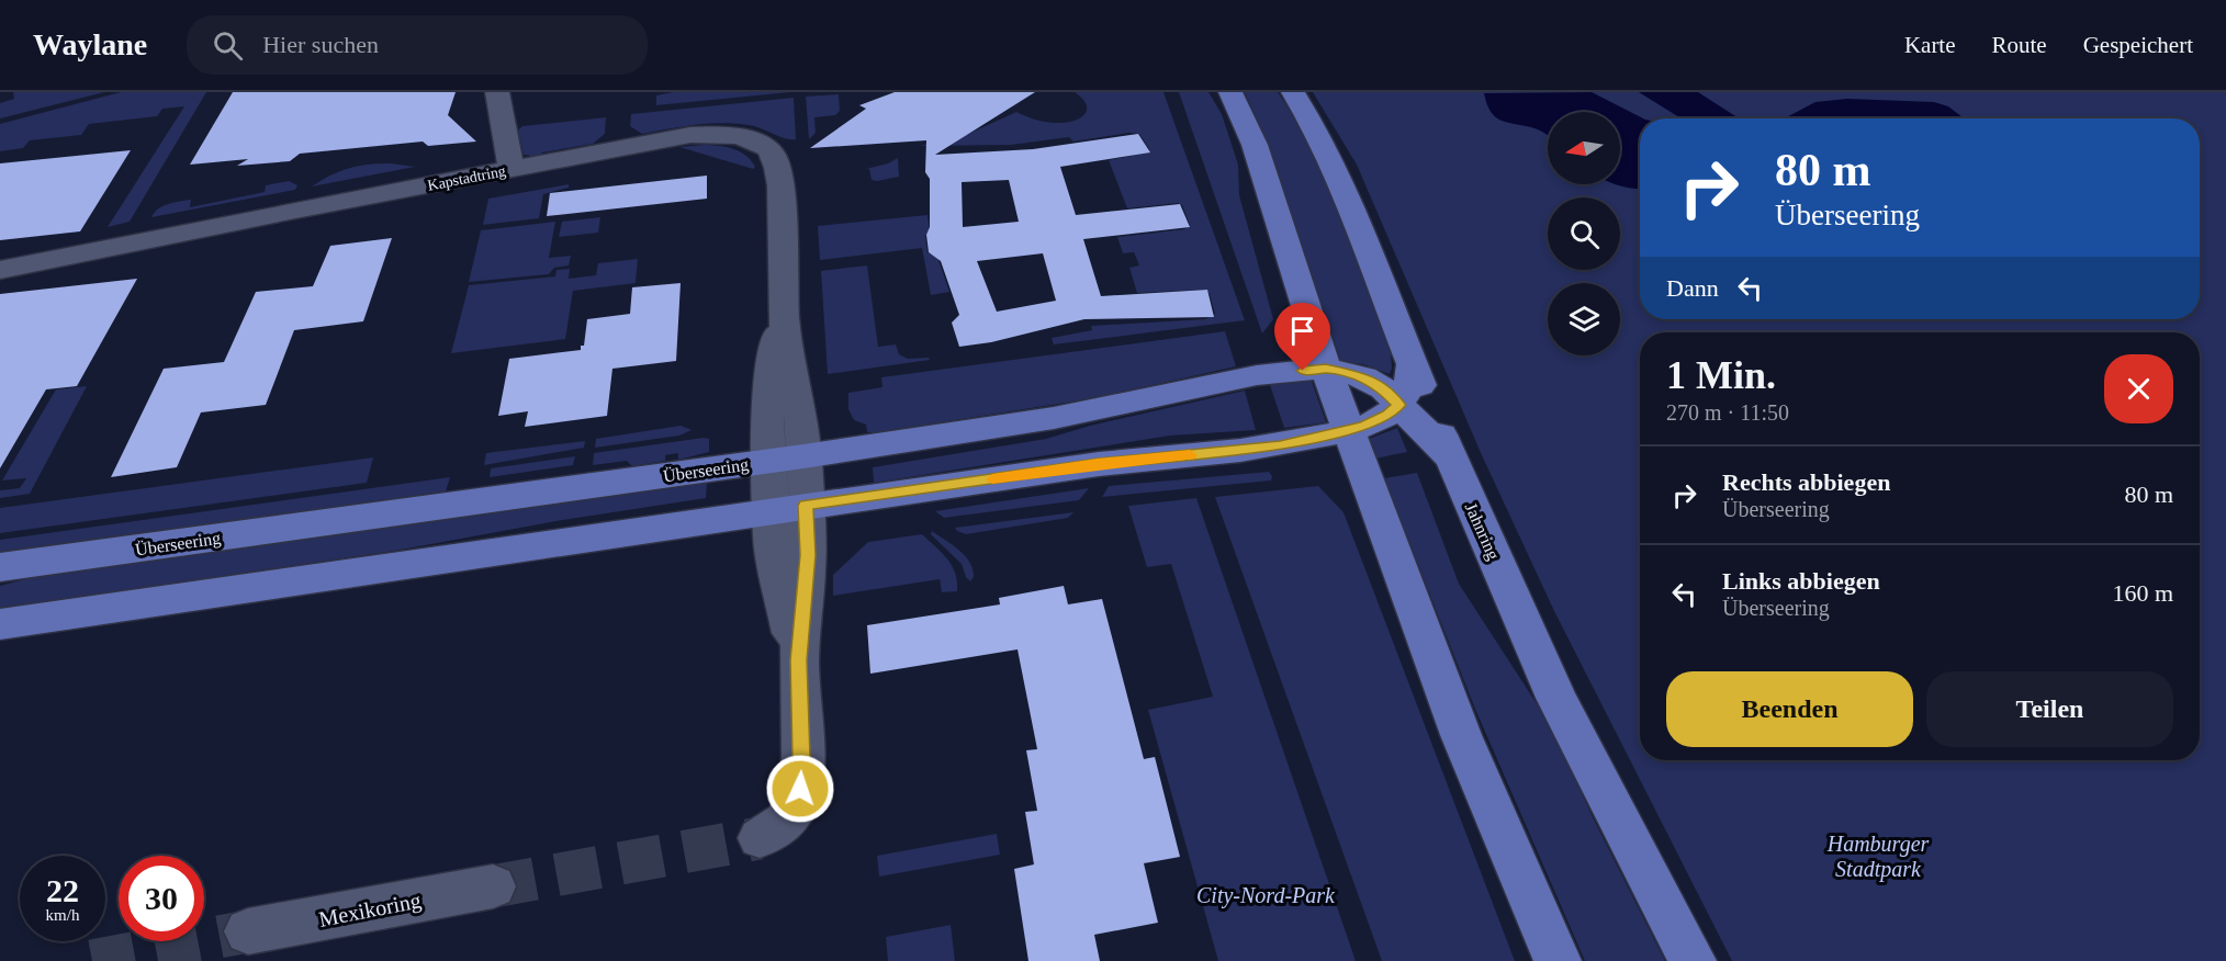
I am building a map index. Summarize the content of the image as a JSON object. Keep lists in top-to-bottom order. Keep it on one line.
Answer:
{"streets":{"main road":["Überseering","Jahnring"],"street":["Kapstadtring","Mexikoring"]},"crossings":[["Kapstadtring","Überseering"],["Überseering","Jahnring"]],"parks":["Hamburger Stadtpark","City-Nord-Park"],"north":"left","page":{"header":"Waylane","search":"Hier suchen","nav":["Karte","Route","Gespeichert"],"turn":["80 m","Überseering"],"then":"Dann","heading":["1 Min.","270 m · 11:50"],"list":[{"name":"Rechts abbiegen","note":"Überseering","value":"80 m"},{"name":"Links abbiegen","note":"Überseering","value":"160 m"}],"buttons":["Beenden","Teilen"],"speed":"22 km/h","limit":"30"}}
